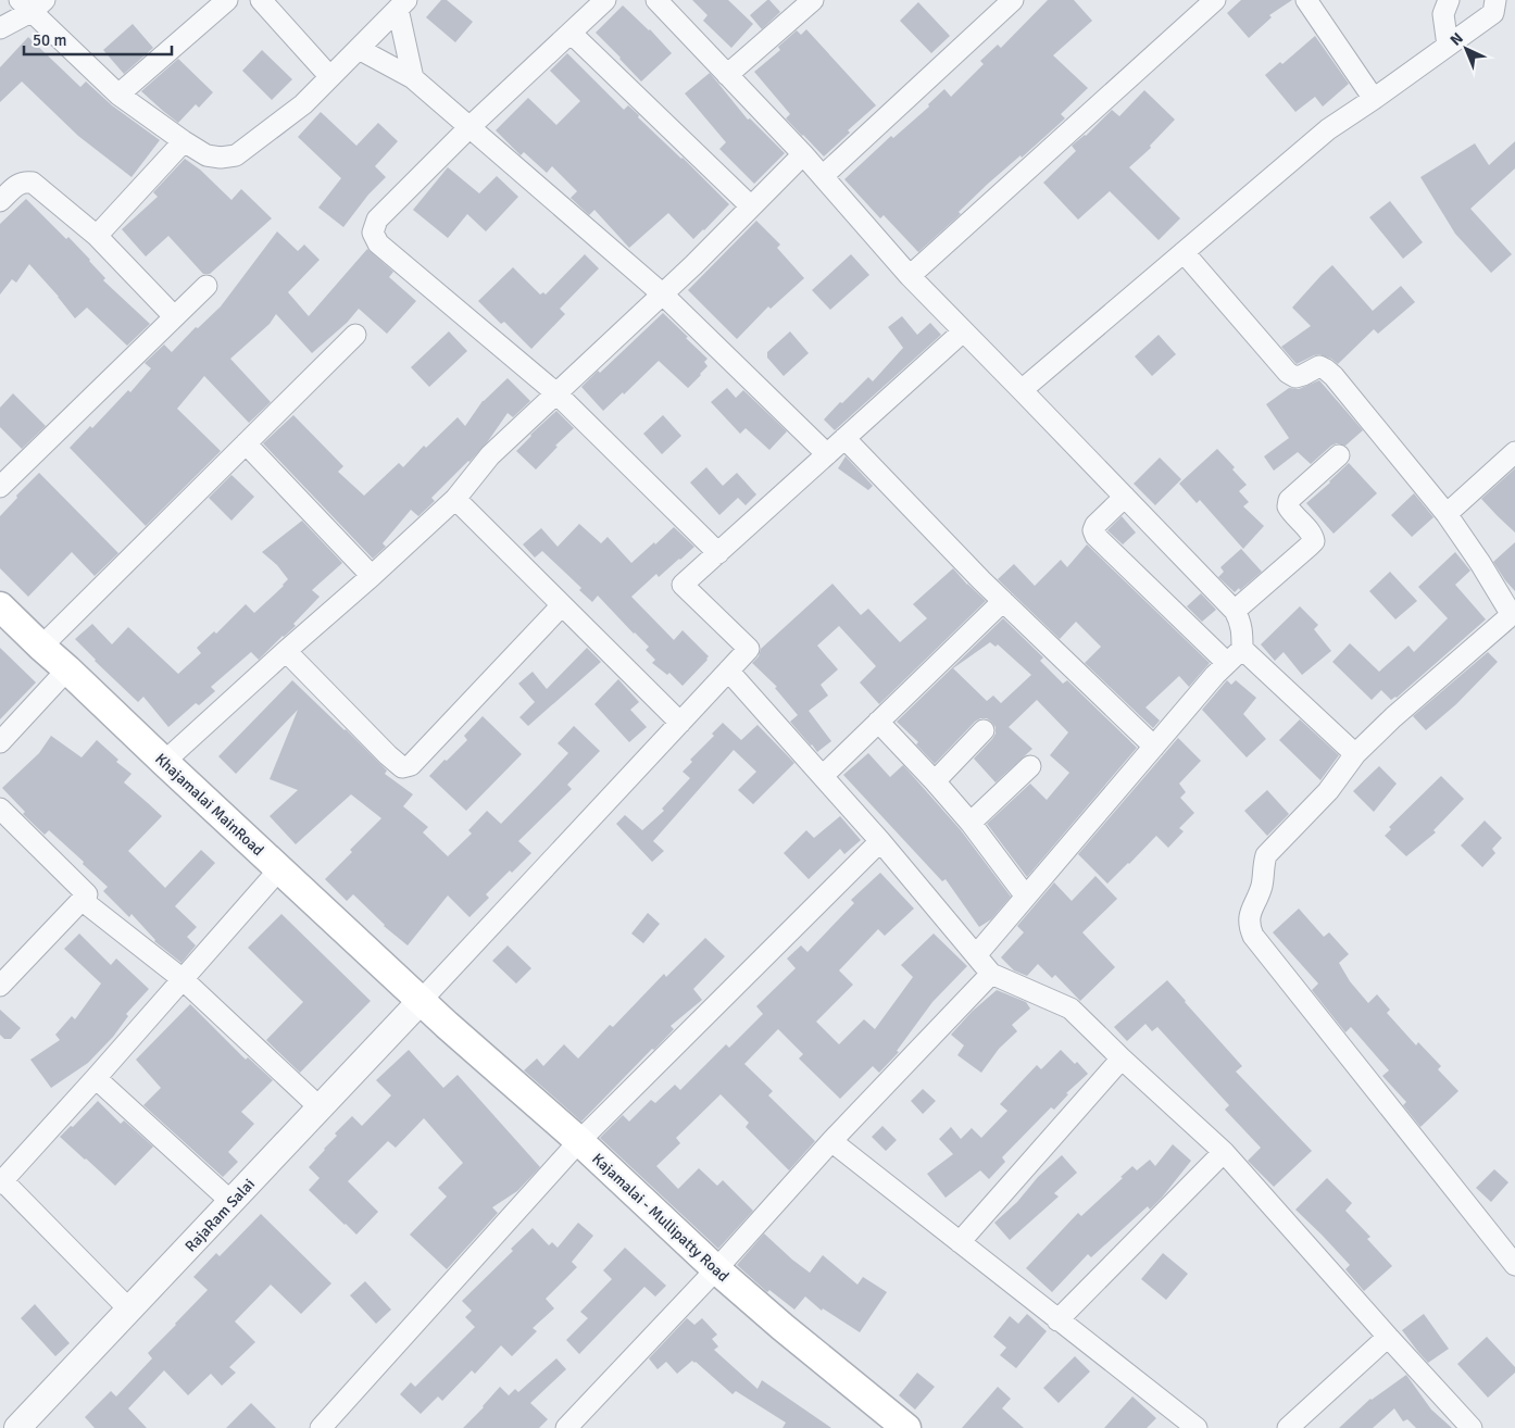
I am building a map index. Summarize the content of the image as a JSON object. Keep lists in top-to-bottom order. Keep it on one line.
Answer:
{"streets":{"main road":["Khajamalai MainRoad","Kajamalai - Mullipatty Road"],"street":["RajaRam Salai"]},"crossings":[["Khajamalai MainRoad","RajaRam Salai"],["Khajamalai MainRoad","Kajamalai - Mullipatty Road"],["RajaRam Salai","Kajamalai - Mullipatty Road"]],"scale_bar":"50 m","north":"top left"}
